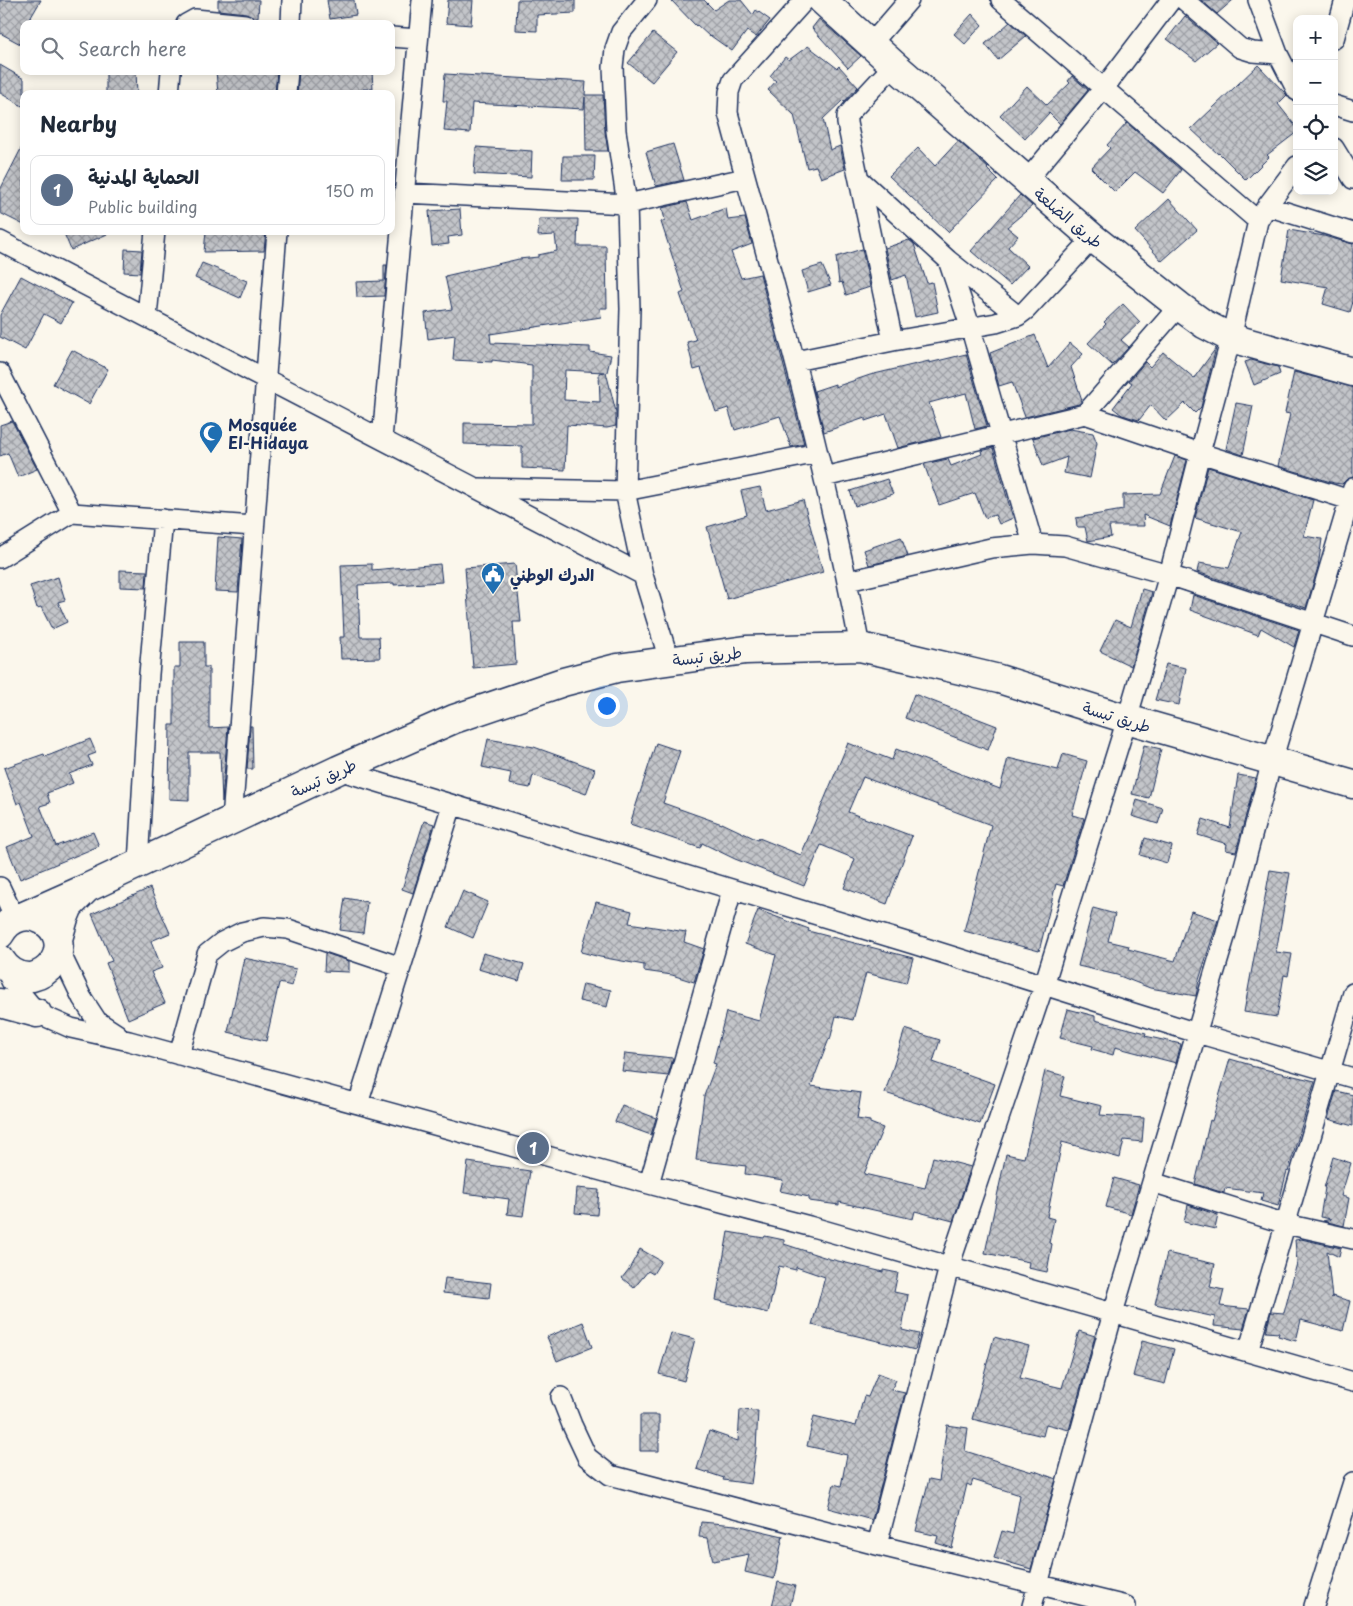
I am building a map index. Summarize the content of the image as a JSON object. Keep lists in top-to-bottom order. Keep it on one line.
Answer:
{"streets":{"main road":["طريق الضلعة","طريق تبسة"]},"places":{"mosque":["Mosquée El-Hidaya"],"public building":["الدرك الوطني"]},"page":{"map_buttons":["+","−"],"search":"Search here","heading":"Nearby","list":[{"mark":"1","name":"الحماية المدنية","note":"Public building","value":"150 m"}],"pins":"1"}}
